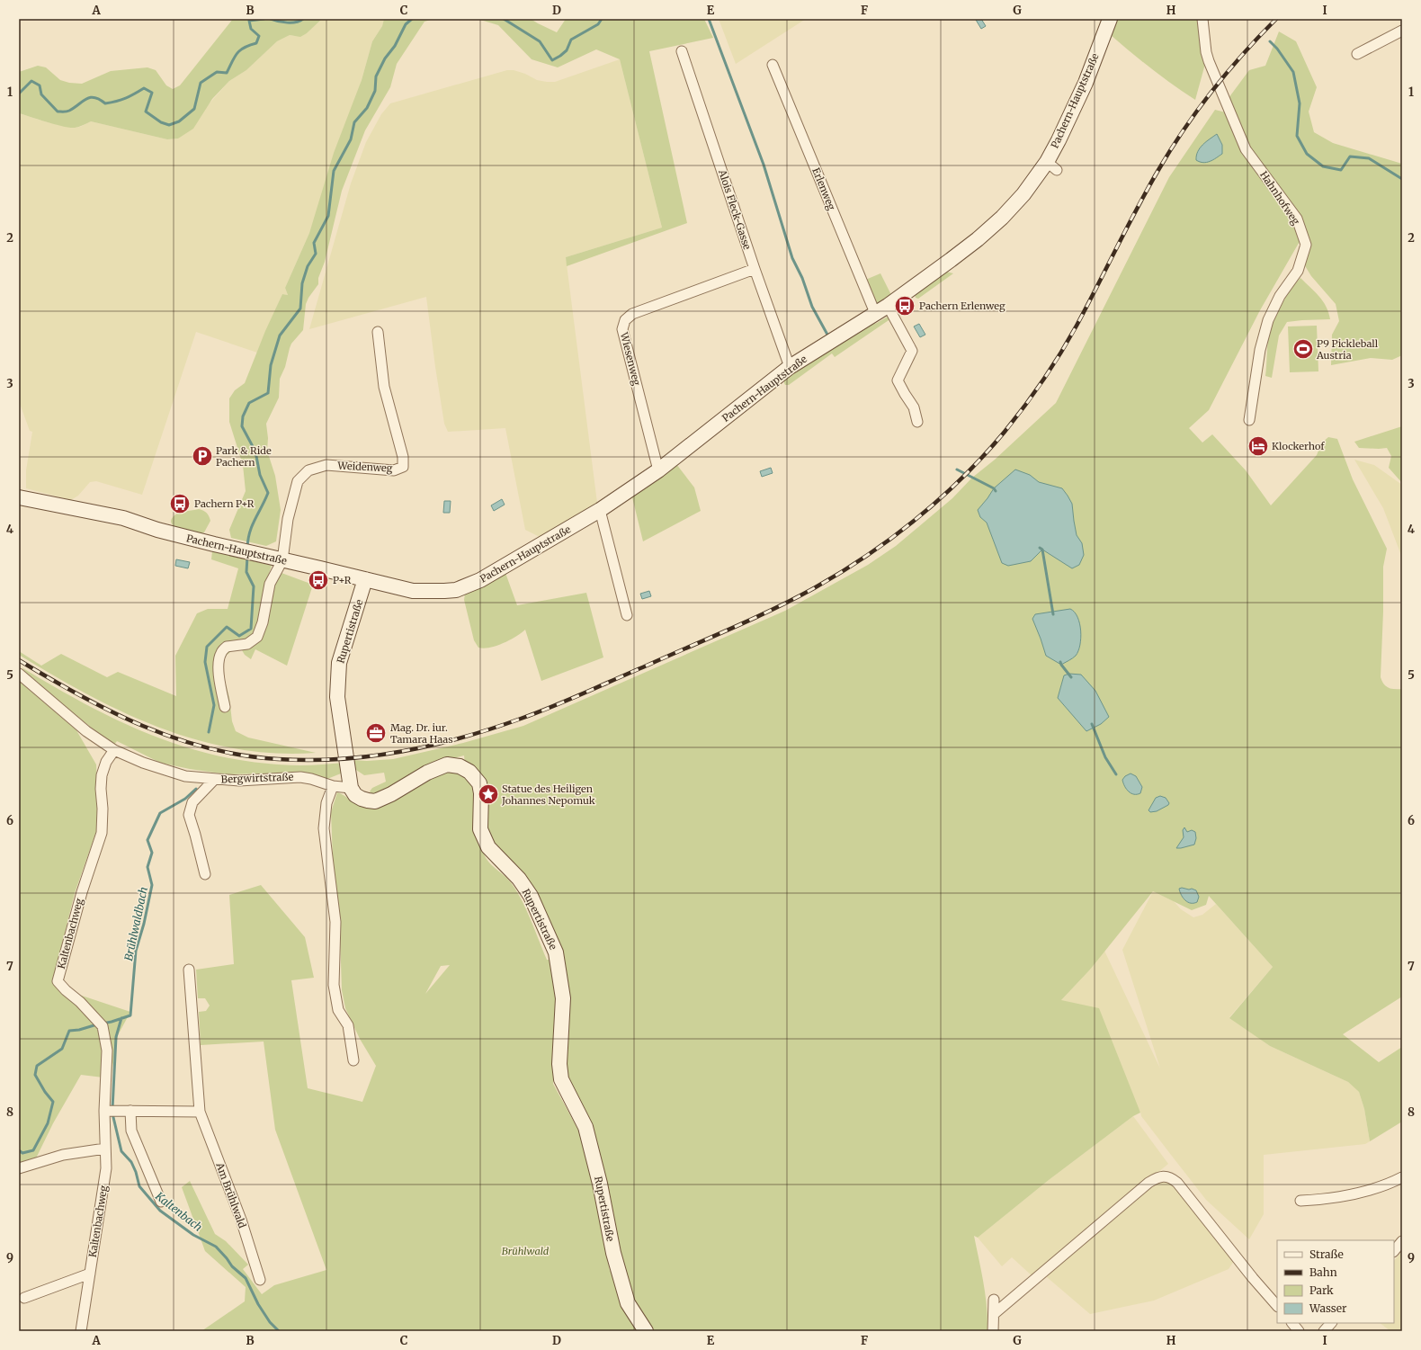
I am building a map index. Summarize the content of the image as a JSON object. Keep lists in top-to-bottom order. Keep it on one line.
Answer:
{"streets":{"main road":["Pachern-Hauptstraße","Rupertistraße"],"street":["Erlenweg","Hahnhofweg","Alois Fleck-Gasse","Wiesenweg","Weidenweg","Bergwirtstraße","Kaltenbachweg","Am Brühlwald"]},"crossings":[["Pachern-Hauptstraße","Erlenweg"],["Pachern-Hauptstraße","Alois Fleck-Gasse"],["Pachern-Hauptstraße","Wiesenweg"],["Pachern-Hauptstraße","Weidenweg"],["Pachern-Hauptstraße","Rupertistraße"],["Alois Fleck-Gasse","Wiesenweg"],["Rupertistraße","Bergwirtstraße"],["Bergwirtstraße","Kaltenbachweg"]],"water":["Brühlwaldbach","Kaltenbach"],"parks":["Brühlwald"],"places":{"bus stop":["Pachern Erlenweg","Pachern P+R","P+R"],"sports":["P9 Pickleball Austria"],"hotel":["Klockerhof"],"parking":["Park & Ride Pachern"],"office":["Mag. Dr. iur. Tamara Haas"],"place":["Statue des Heiligen Johannes Nepomuk"]},"legend":["Straße","Bahn","Park","Wasser"],"grid":{"columns":["A","B","C","D","E","F","G","H","I"],"rows":["1","2","3","4","5","6","7","8","9"]}}
